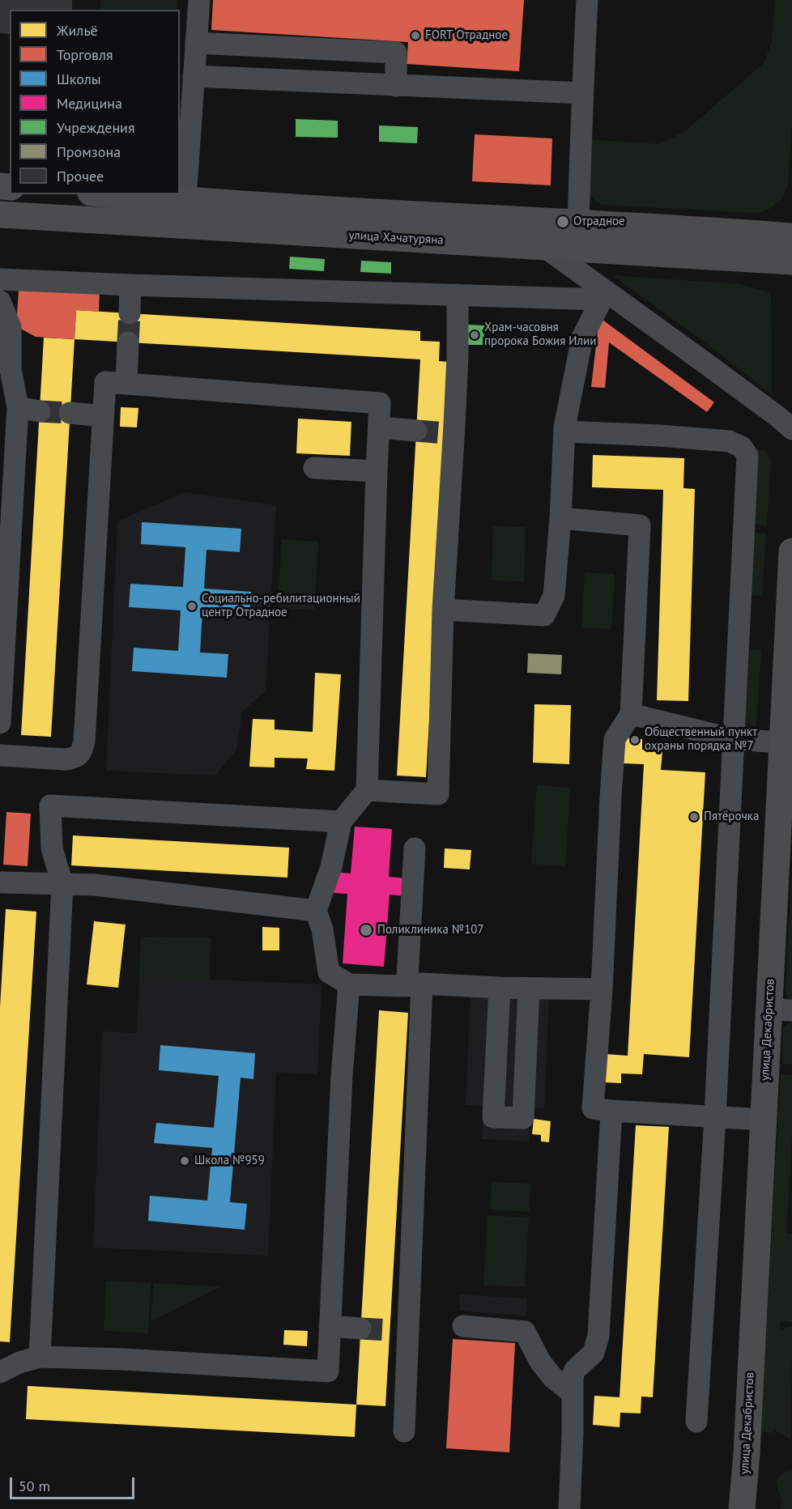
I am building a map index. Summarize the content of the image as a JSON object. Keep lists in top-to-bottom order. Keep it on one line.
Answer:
{"streets":{"main road":["улица Хачатуряна","улица Декабристов"]},"places":["FORT Отрадное","Отрадное","Храм-часовня пророка Божия Илии","Социально-ребилитационный центр Отрадное","Общественный пункт охраны порядка №7","Пятёрочка","Поликлиника №107","Школа №959"],"legend":["Жильё","Торговля","Школы","Медицина","Учреждения","Промзона","Прочее"],"scale_bar":"50 m"}
